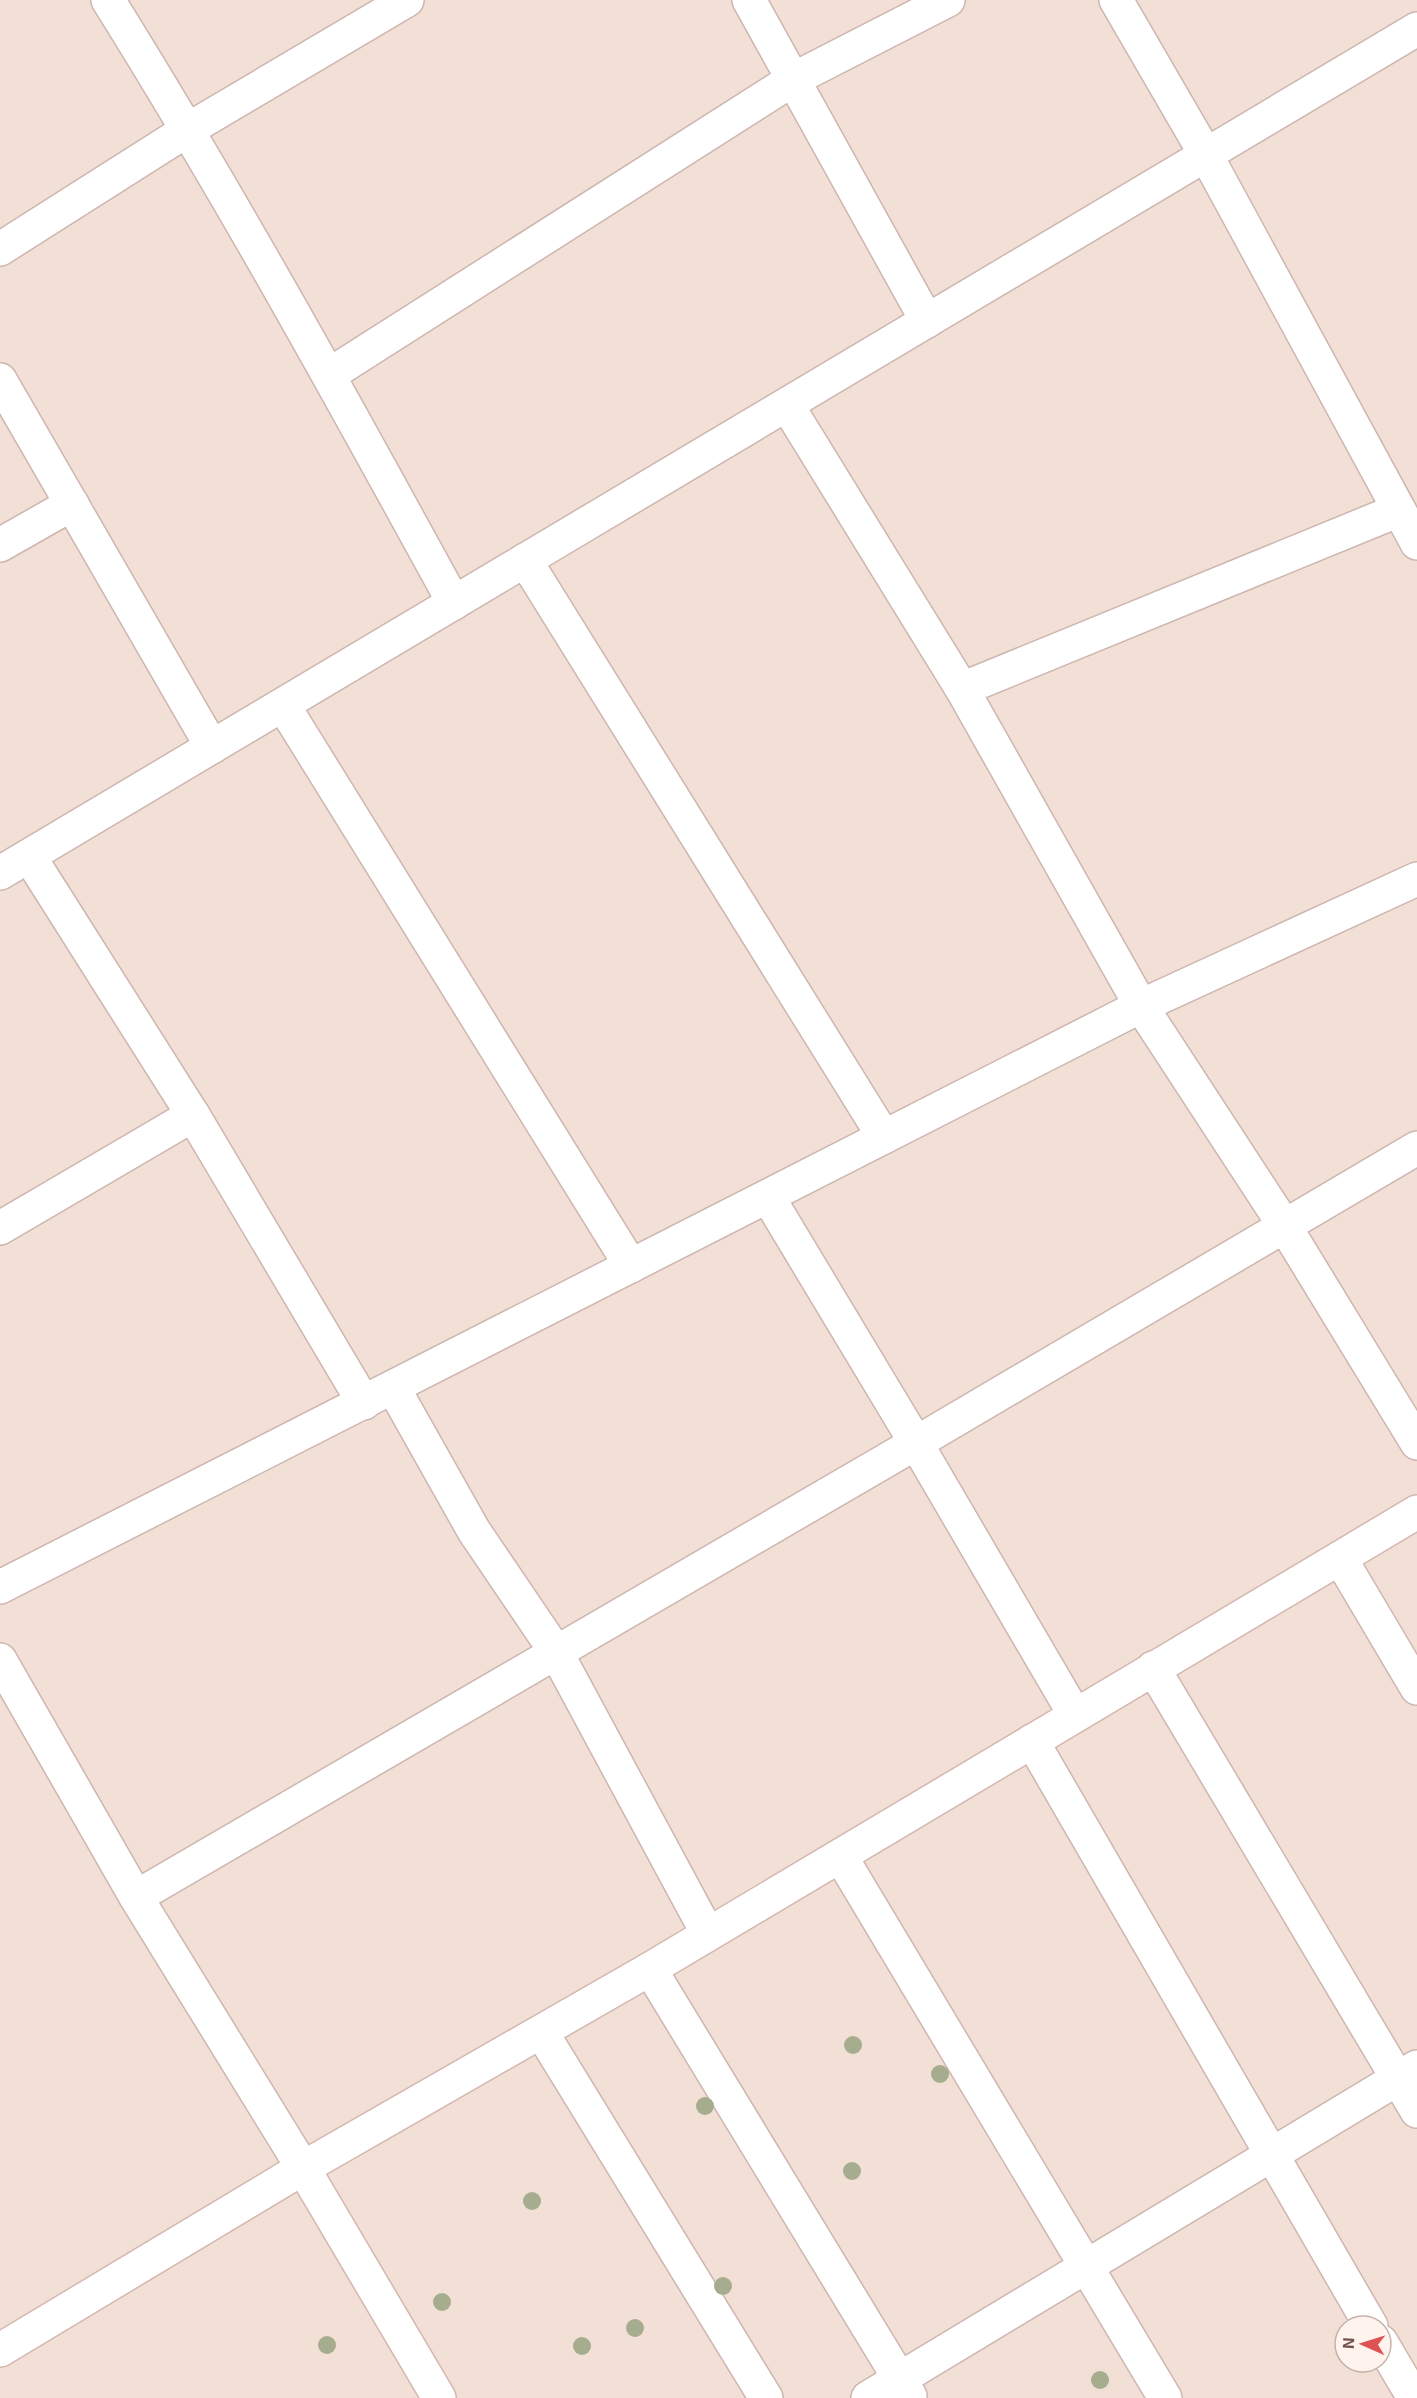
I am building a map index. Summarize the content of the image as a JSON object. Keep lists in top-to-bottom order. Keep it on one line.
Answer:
{"north":"left"}
